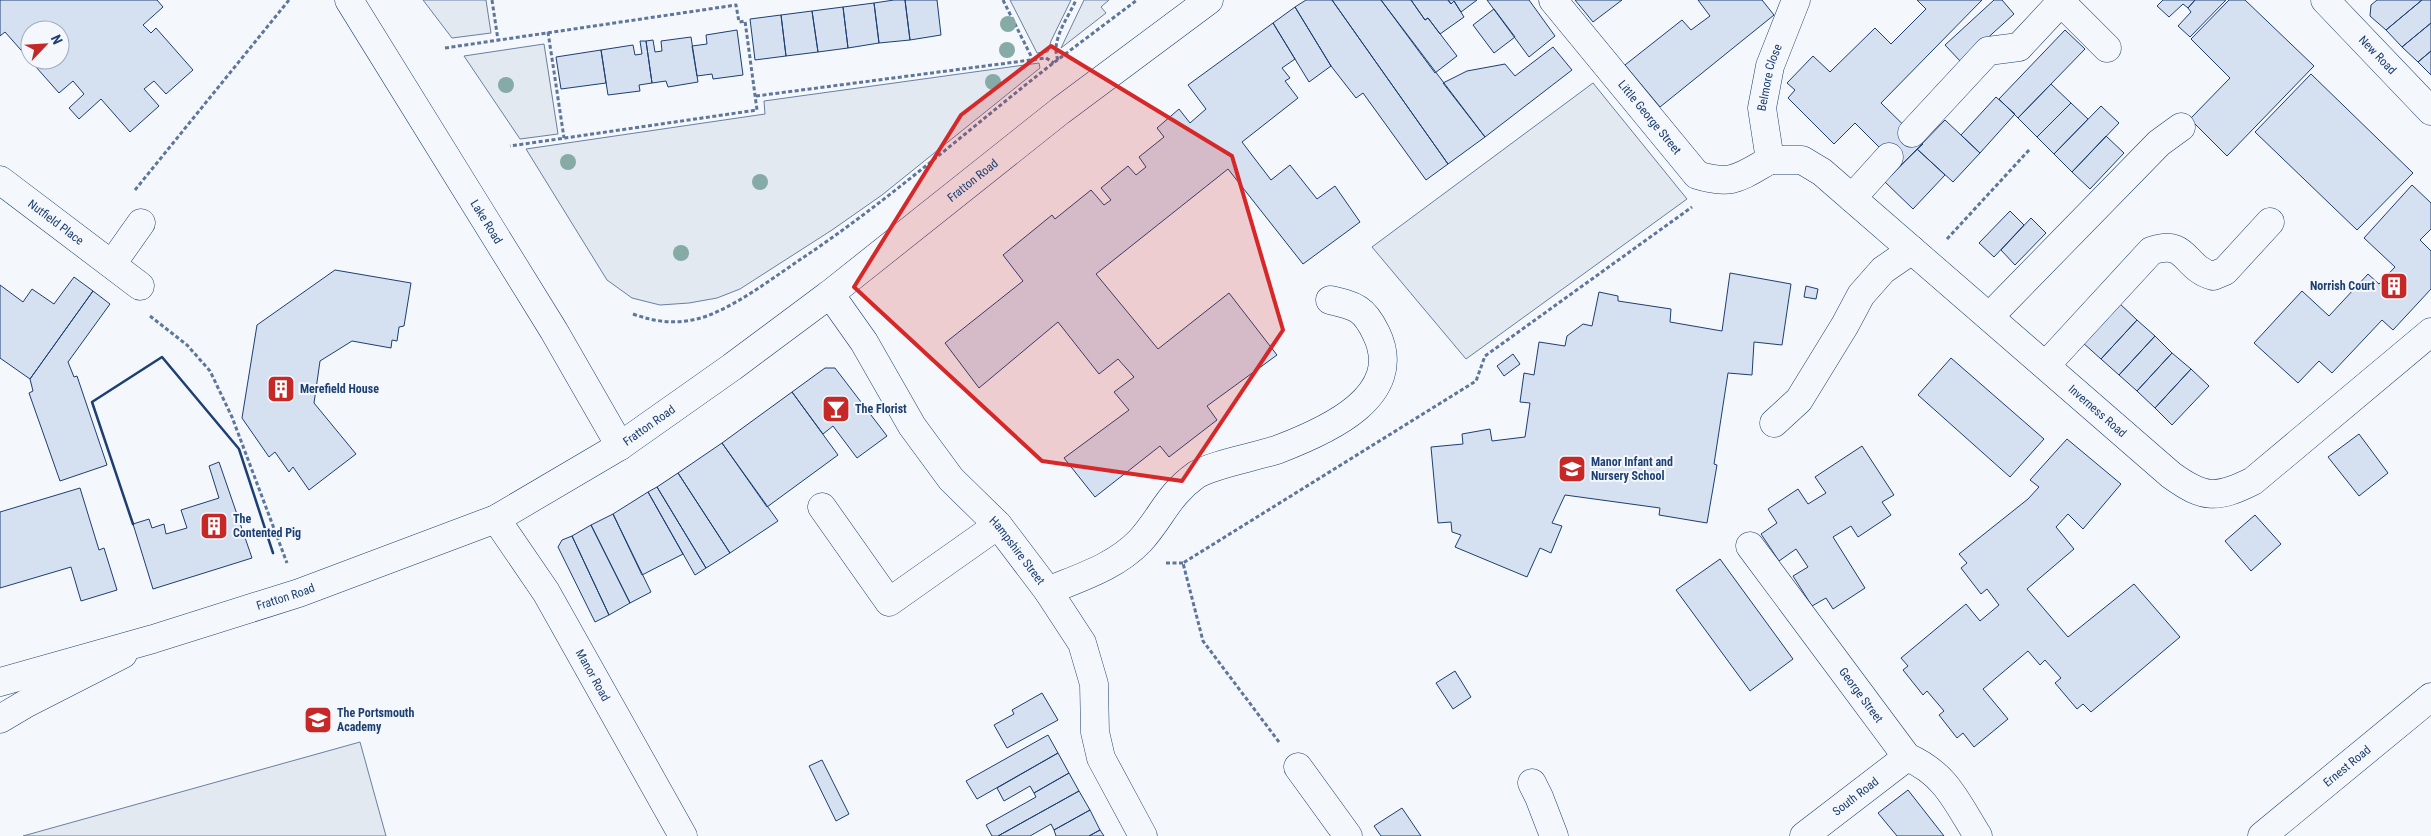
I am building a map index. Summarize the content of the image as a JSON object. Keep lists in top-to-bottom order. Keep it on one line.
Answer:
{"streets":{"street":["New Road","Belmore Close","Little George Street","Fratton Road","Lake Road","Nutfield Place","Inverness Road","Hampshire Street","Manor Road","George Street","Ernest Road","South Road"]},"crossings":[["Belmore Close","Inverness Road"],["Fratton Road","Lake Road"],["Fratton Road","Hampshire Street"],["Fratton Road","Manor Road"],["George Street","South Road"]],"places":{"building":["Norrish Court","Merefield House","The Contented Pig"],"bar":["The Florist"],"school or university":["Manor Infant and Nursery School","The Portsmouth Academy"]},"north":"top right"}
